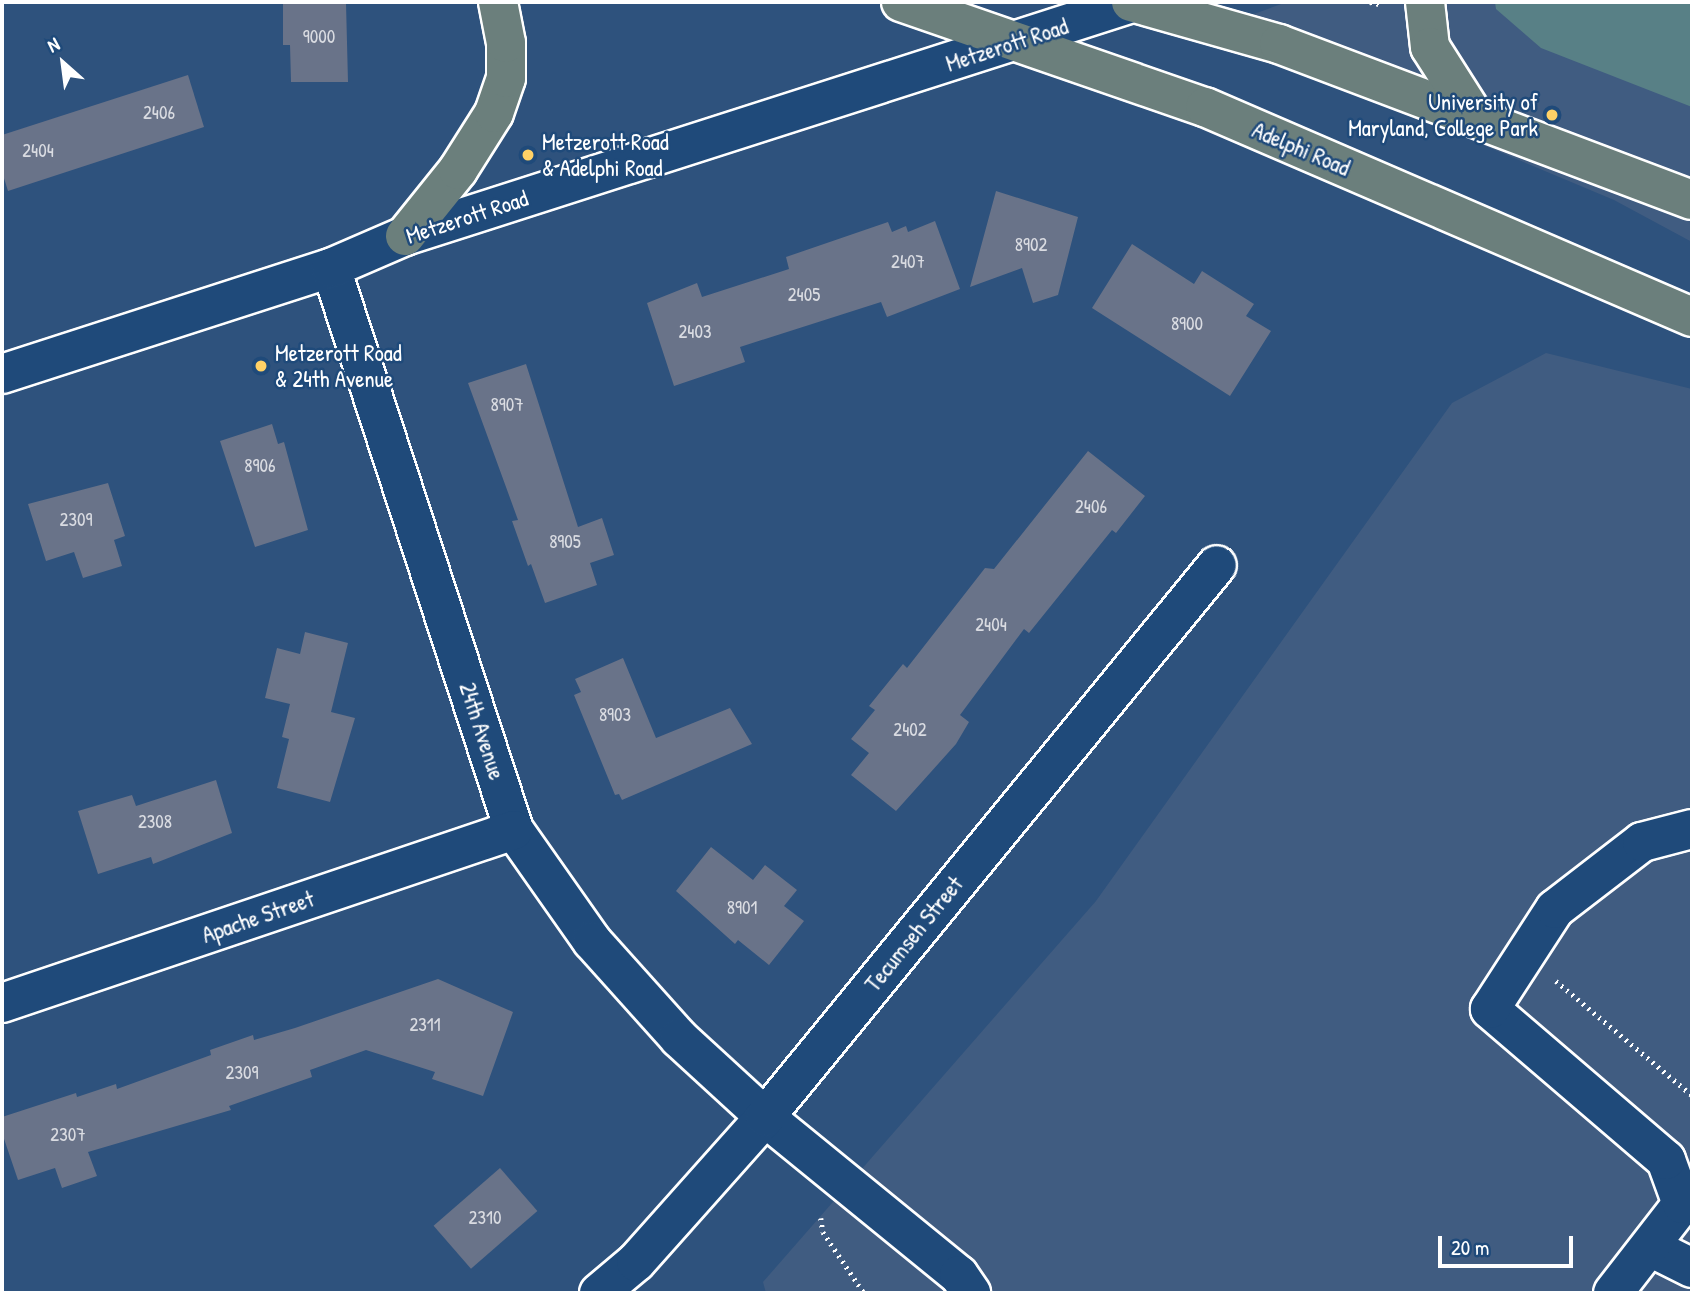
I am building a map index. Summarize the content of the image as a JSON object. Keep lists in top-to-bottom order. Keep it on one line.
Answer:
{"streets":{"main road":["Adelphi Road"],"street":["Metzerott Road","24th Avenue","Apache Street","Tecumseh Street"]},"crossings":[["Metzerott Road","Adelphi Road"],["Metzerott Road","24th Avenue"],["24th Avenue","Apache Street"],["24th Avenue","Tecumseh Street"]],"places":["University of Maryland, College Park","Metzerott Road & Adelphi Road","Metzerott Road & 24th Avenue"],"house_numbers":["9000","2406","2404","8902","2407","2405","8900","2403","8907","8906","2406","2309","8905","2404","8903","2402","2308","8901","2311","2309","2307","2310"],"scale_bar":"20 m","north":"top left"}
